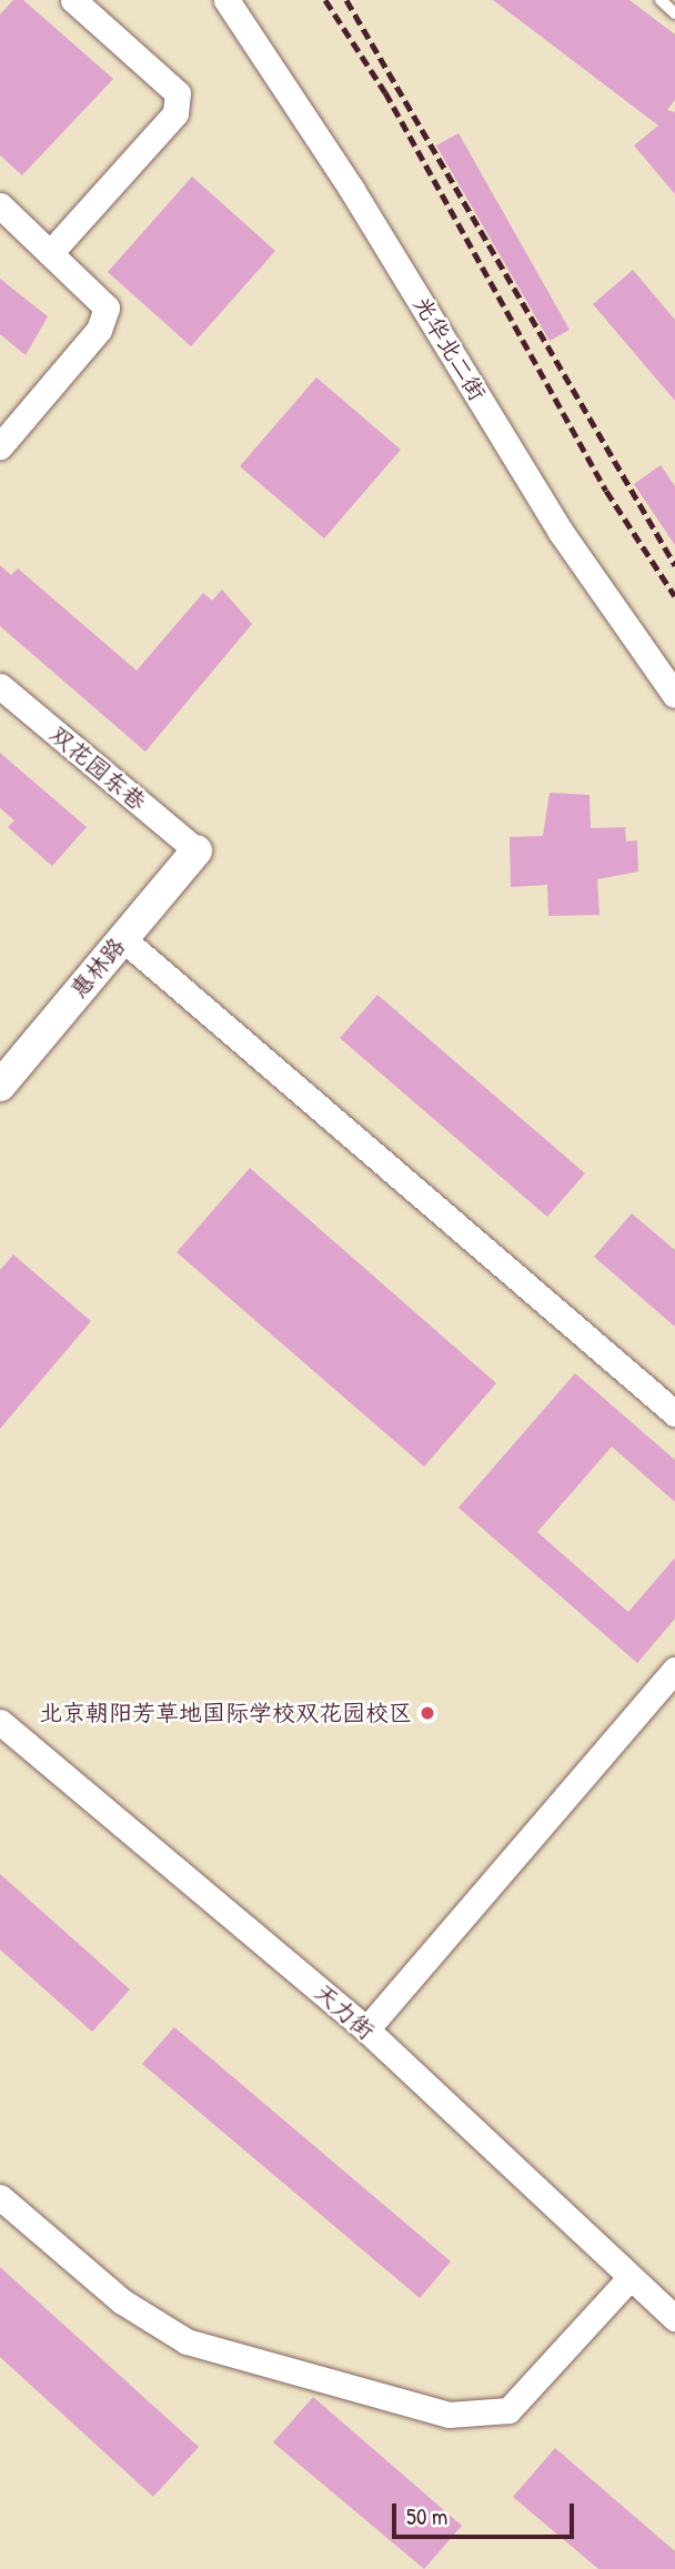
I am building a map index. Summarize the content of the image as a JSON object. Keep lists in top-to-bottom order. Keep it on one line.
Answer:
{"streets":{"street":["光华北二街","双花园东巷","惠林路","天力街"]},"crossings":[["双花园东巷","惠林路"]],"places":["北京朝阳芳草地国际学校双花园校区"],"scale_bar":"50 m"}
